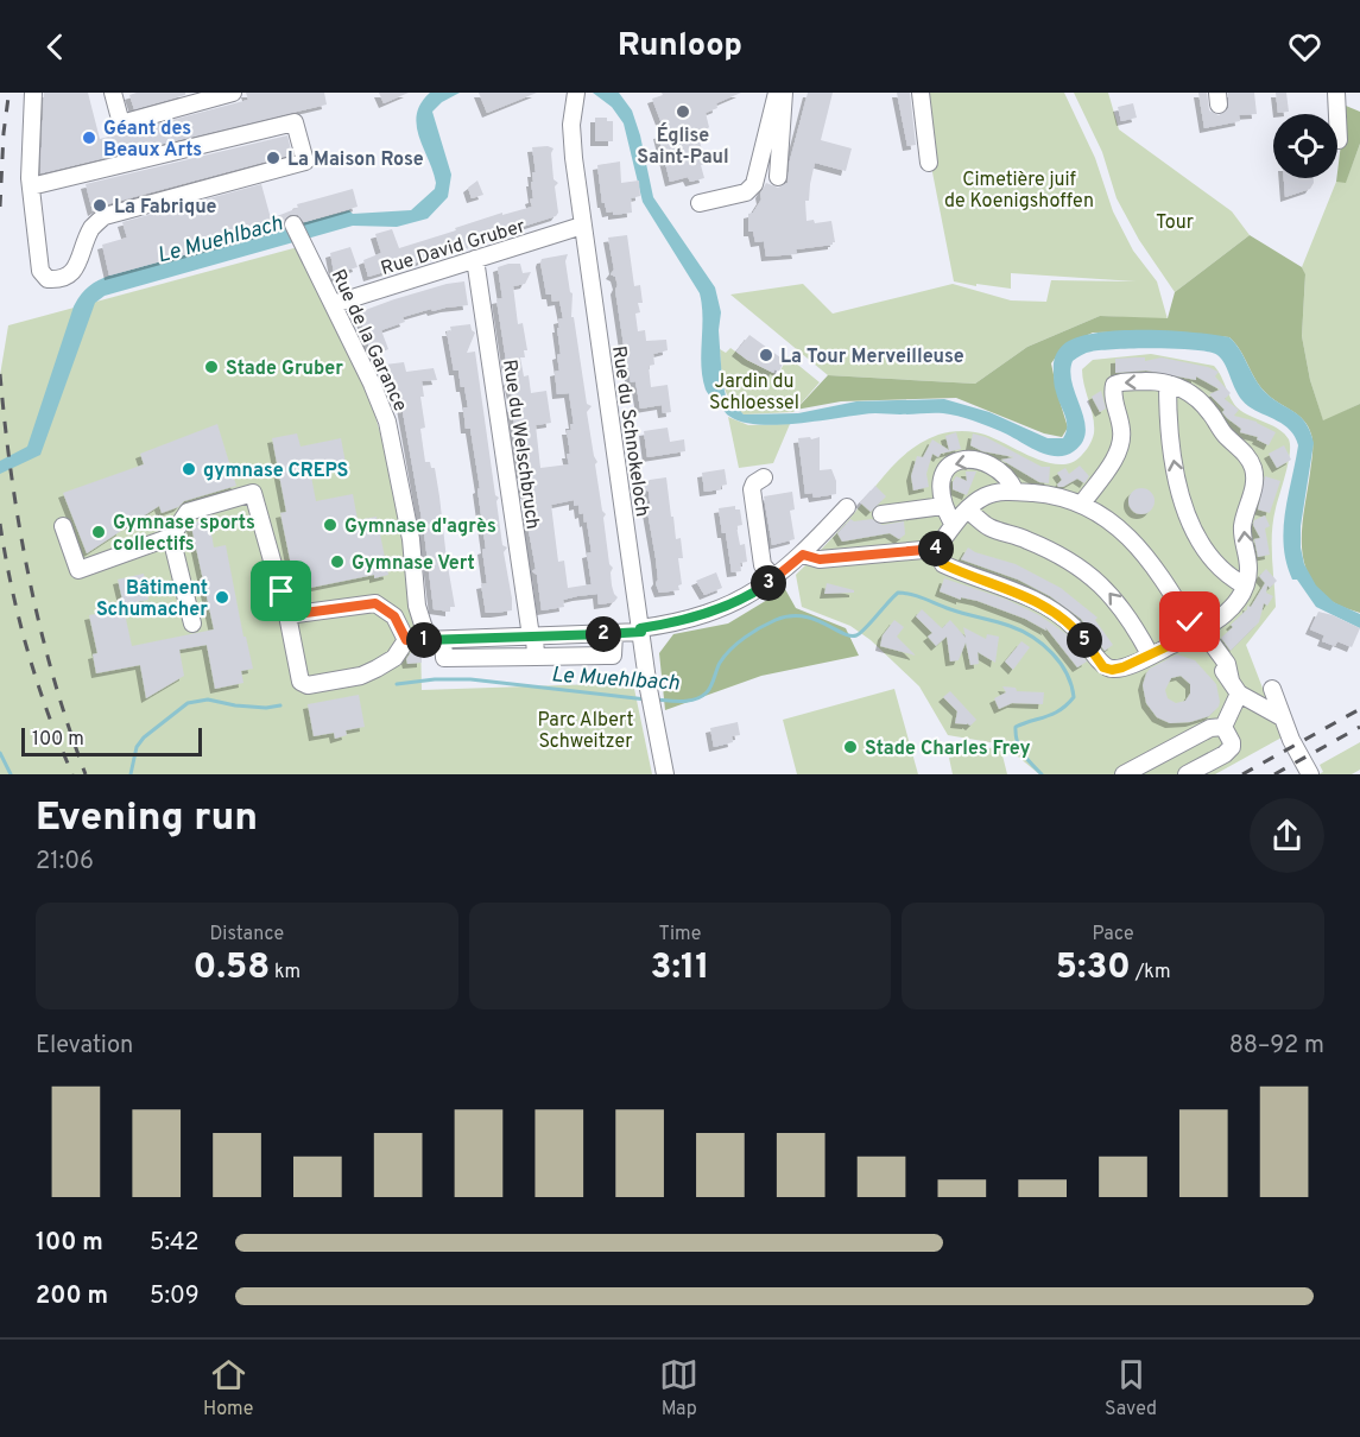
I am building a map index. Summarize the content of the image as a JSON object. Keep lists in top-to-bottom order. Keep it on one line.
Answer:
{"streets":{"street":["Rue David Gruber","Rue de la Garance","Rue du Schnokeloch","Rue du Welschbruch"]},"crossings":[["Rue David Gruber","Rue de la Garance"],["Rue David Gruber","Rue du Schnokeloch"],["Rue David Gruber","Rue du Welschbruch"]],"water":["Le Muehlbach"],"parks":["Cimetière juif de Koenigshoffen","Tour","Jardin du Schloessel","Parc Albert Schweitzer"],"places":["Église Saint-Paul","Géant des Beaux Arts","La Maison Rose","La Fabrique","La Tour Merveilleuse","Stade Gruber","gymnase CREPS","Gymnase d'agrès","Gymnase sports collectifs","Gymnase Vert","Bâtiment Schumacher","Stade Charles Frey"],"scale_bar":"100 m","page":{"header":"Runloop","pins":["4","3","2","1","5"],"scale":"100 m","heading":["Evening run","21:06"],"stats":[["Distance","0.58 km"],["Time","3:11"],["Pace","5:30 /km"]],"chart":["Elevation","88–92 m"],"list":[{"name":"100 m","note":"5:42"},{"name":"200 m","note":"5:09"}],"tabs":["Home","Map","Saved"]}}
